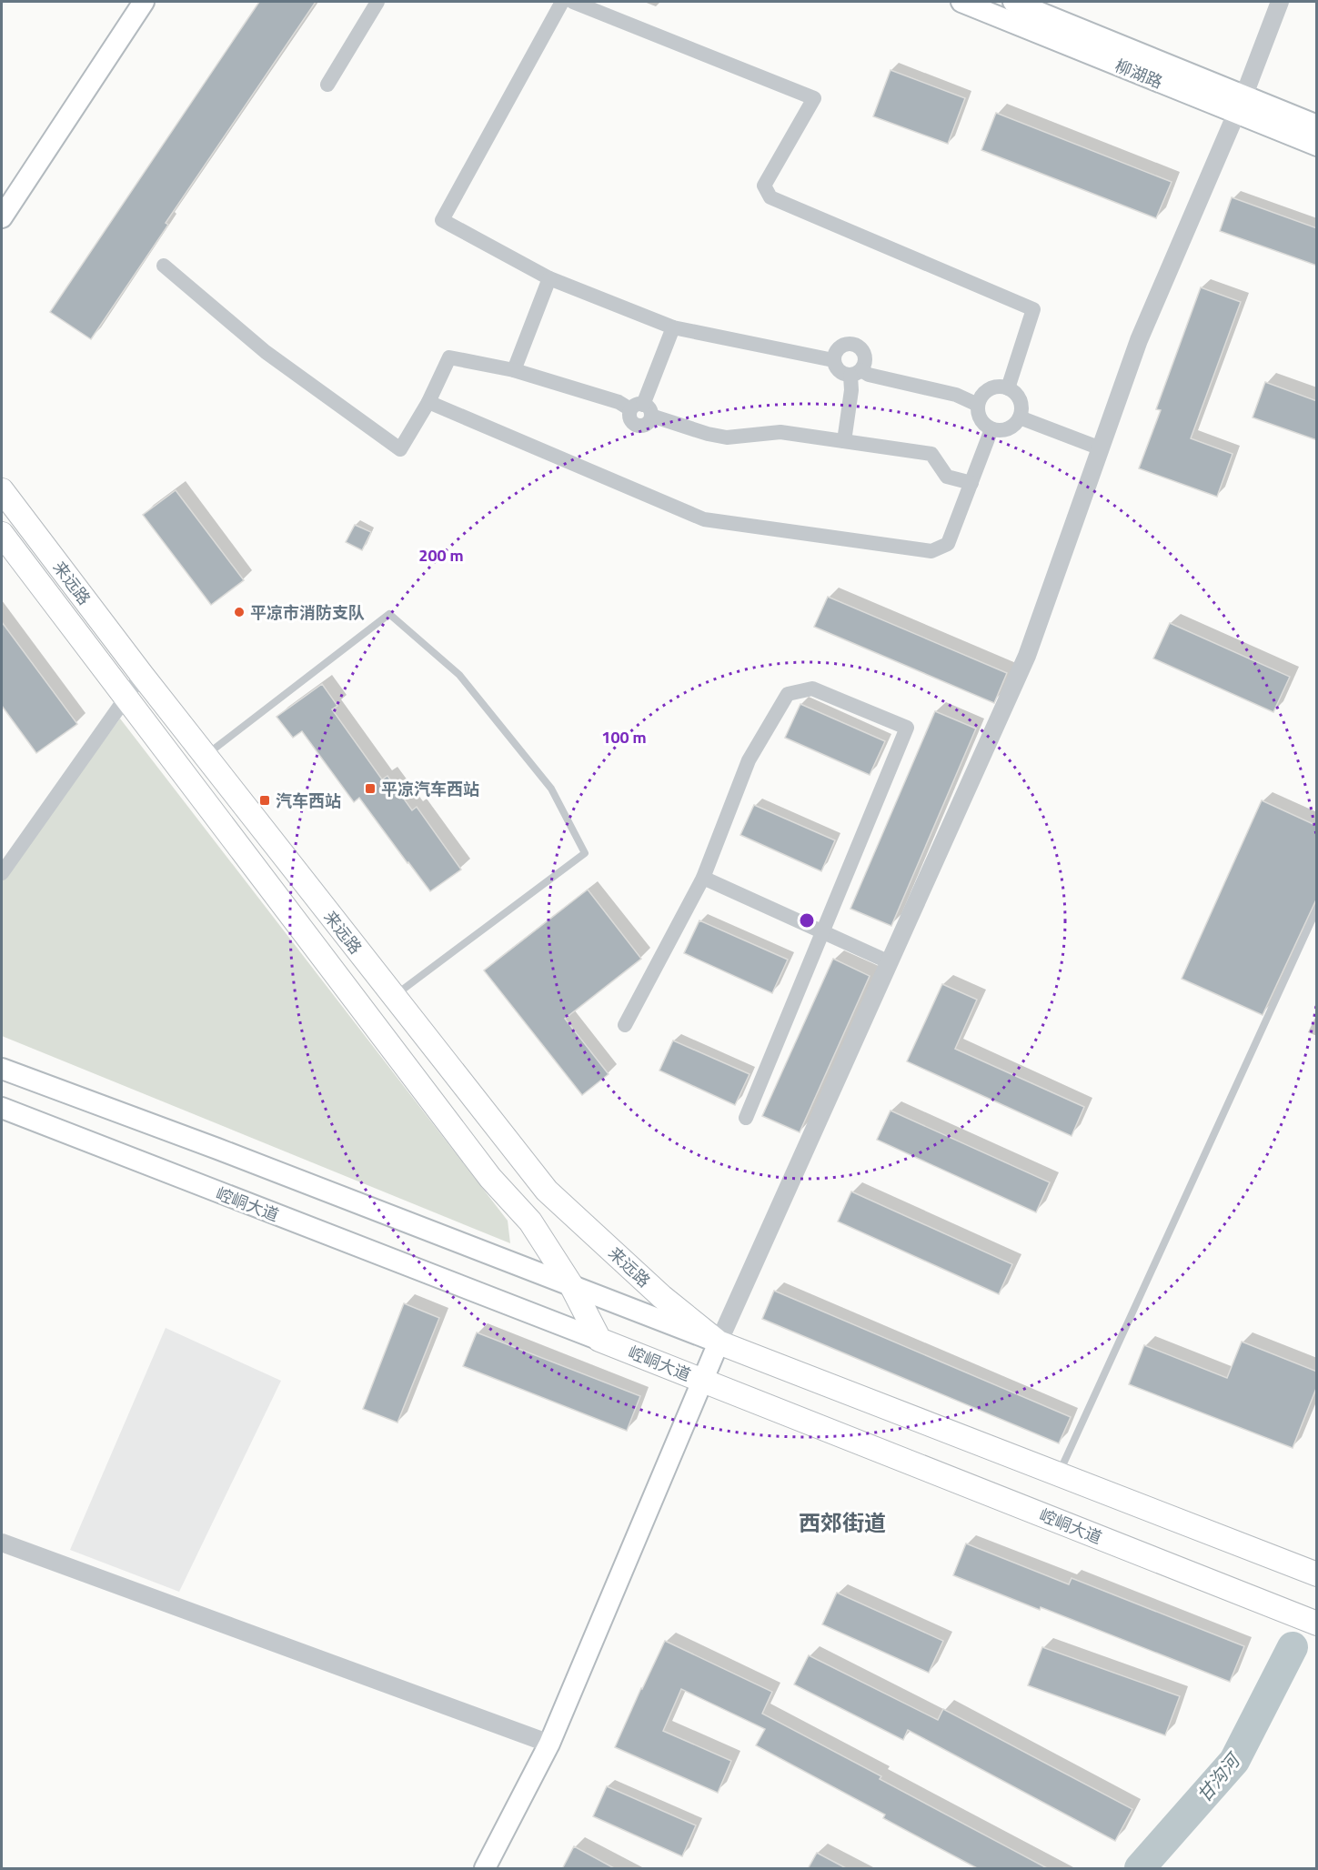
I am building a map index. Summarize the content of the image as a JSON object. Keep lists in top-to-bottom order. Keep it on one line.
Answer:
{"streets":{"main road":["柳湖路","来远路","崆峒大道"]},"crossings":[["来远路","崆峒大道"]],"districts":["西郊街道"],"water":["甘沟河"],"places":{"other":["平凉市消防支队"],"transit":["平凉汽车西站","汽车西站"]},"rings":["200 m","100 m"]}
